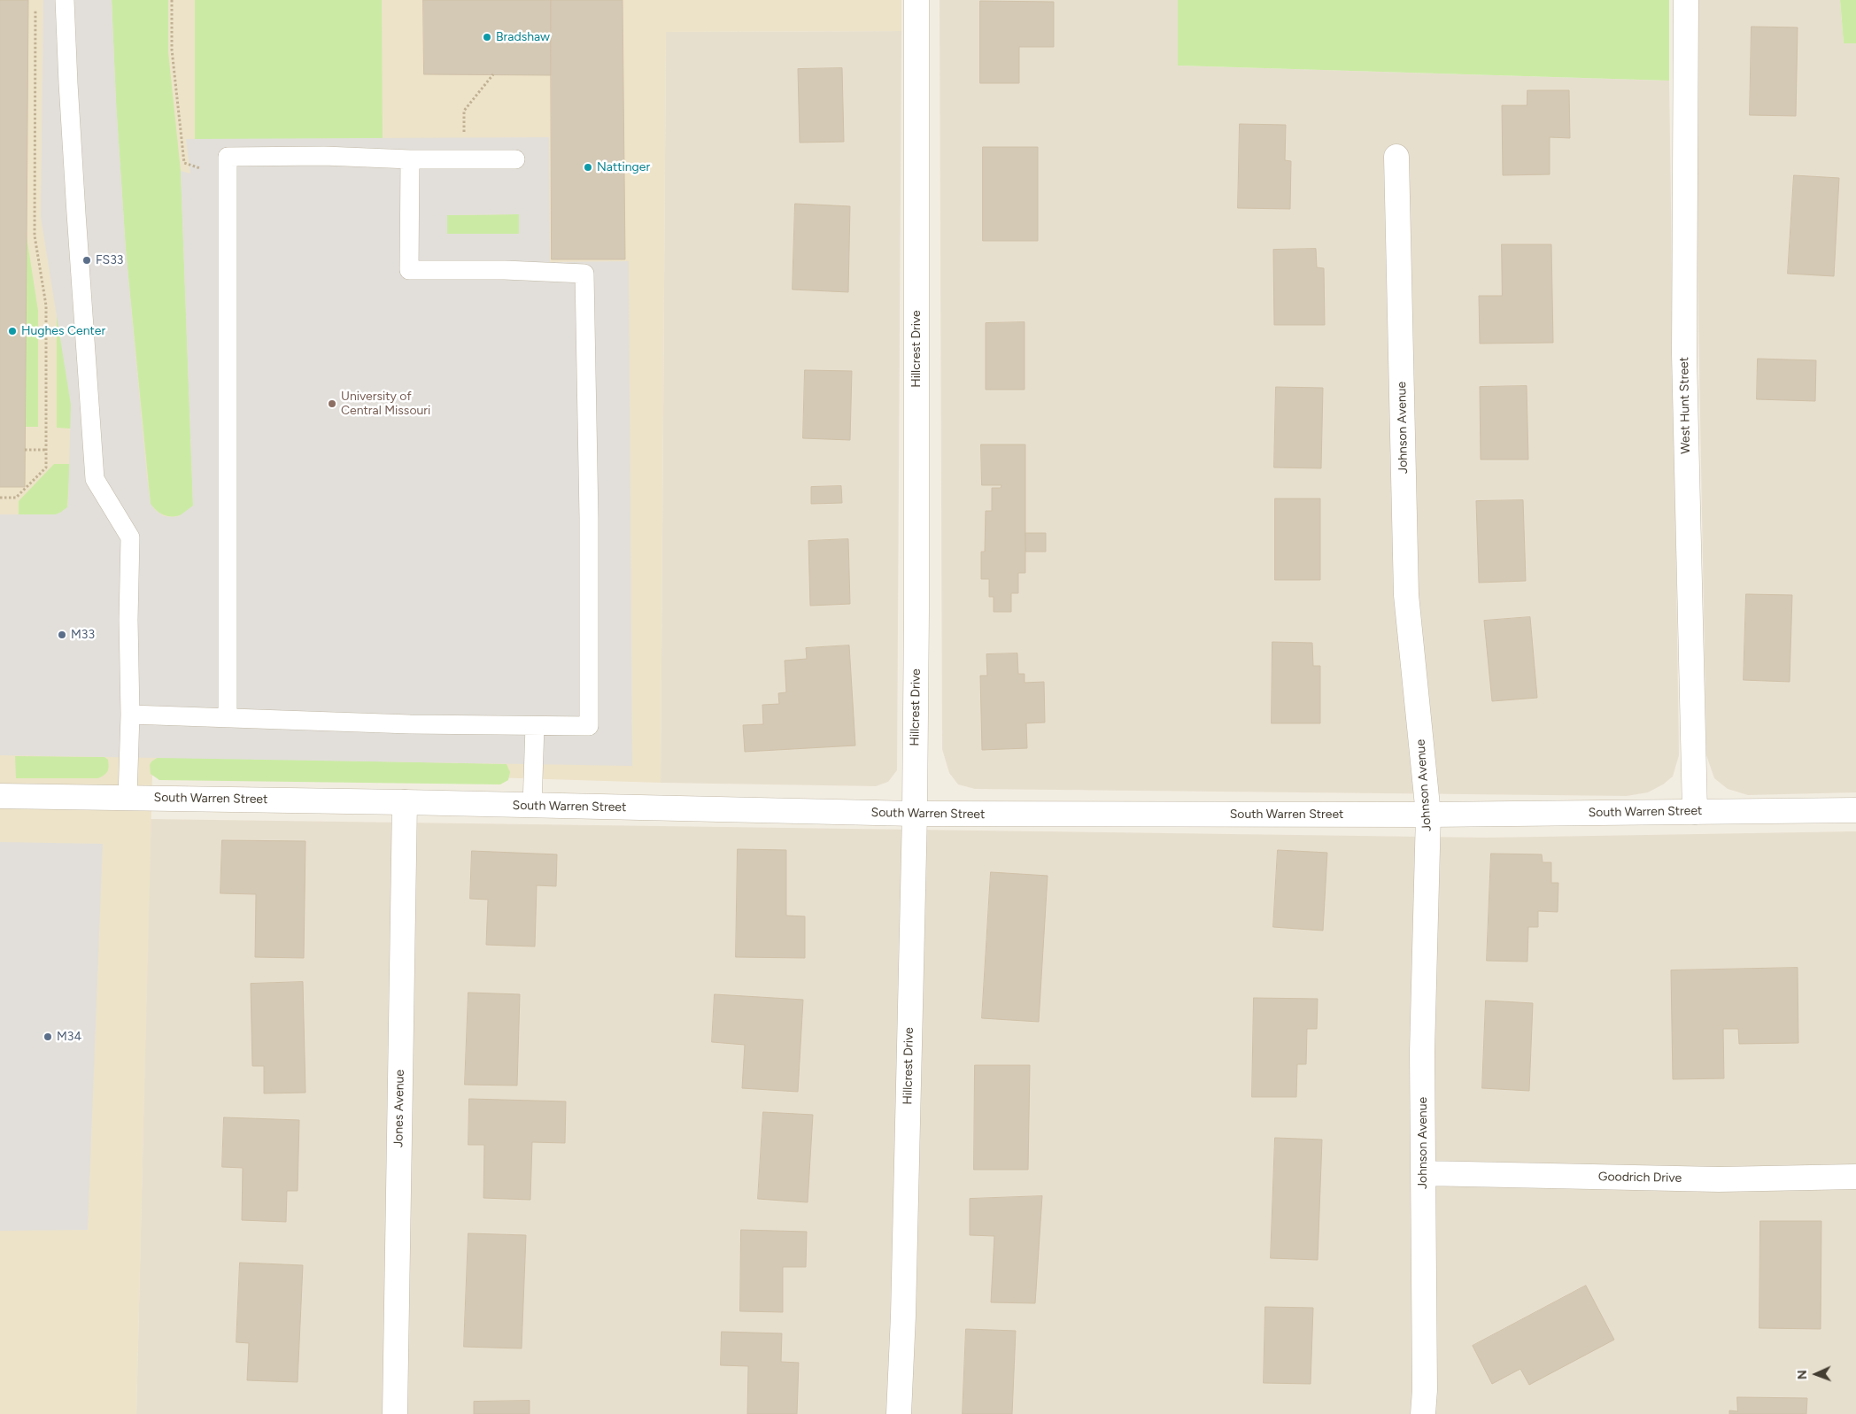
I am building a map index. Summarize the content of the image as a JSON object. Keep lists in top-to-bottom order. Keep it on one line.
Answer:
{"streets":{"street":["Hillcrest Drive","West Hunt Street","Johnson Avenue","South Warren Street","Jones Avenue","Goodrich Drive"]},"crossings":[["Hillcrest Drive","South Warren Street"],["West Hunt Street","South Warren Street"],["Johnson Avenue","South Warren Street"],["Johnson Avenue","Goodrich Drive"],["South Warren Street","Jones Avenue"]],"places":["Bradshaw","Nattinger","FS33","Hughes Center","University of Central Missouri","M33","M34"],"north":"left"}
